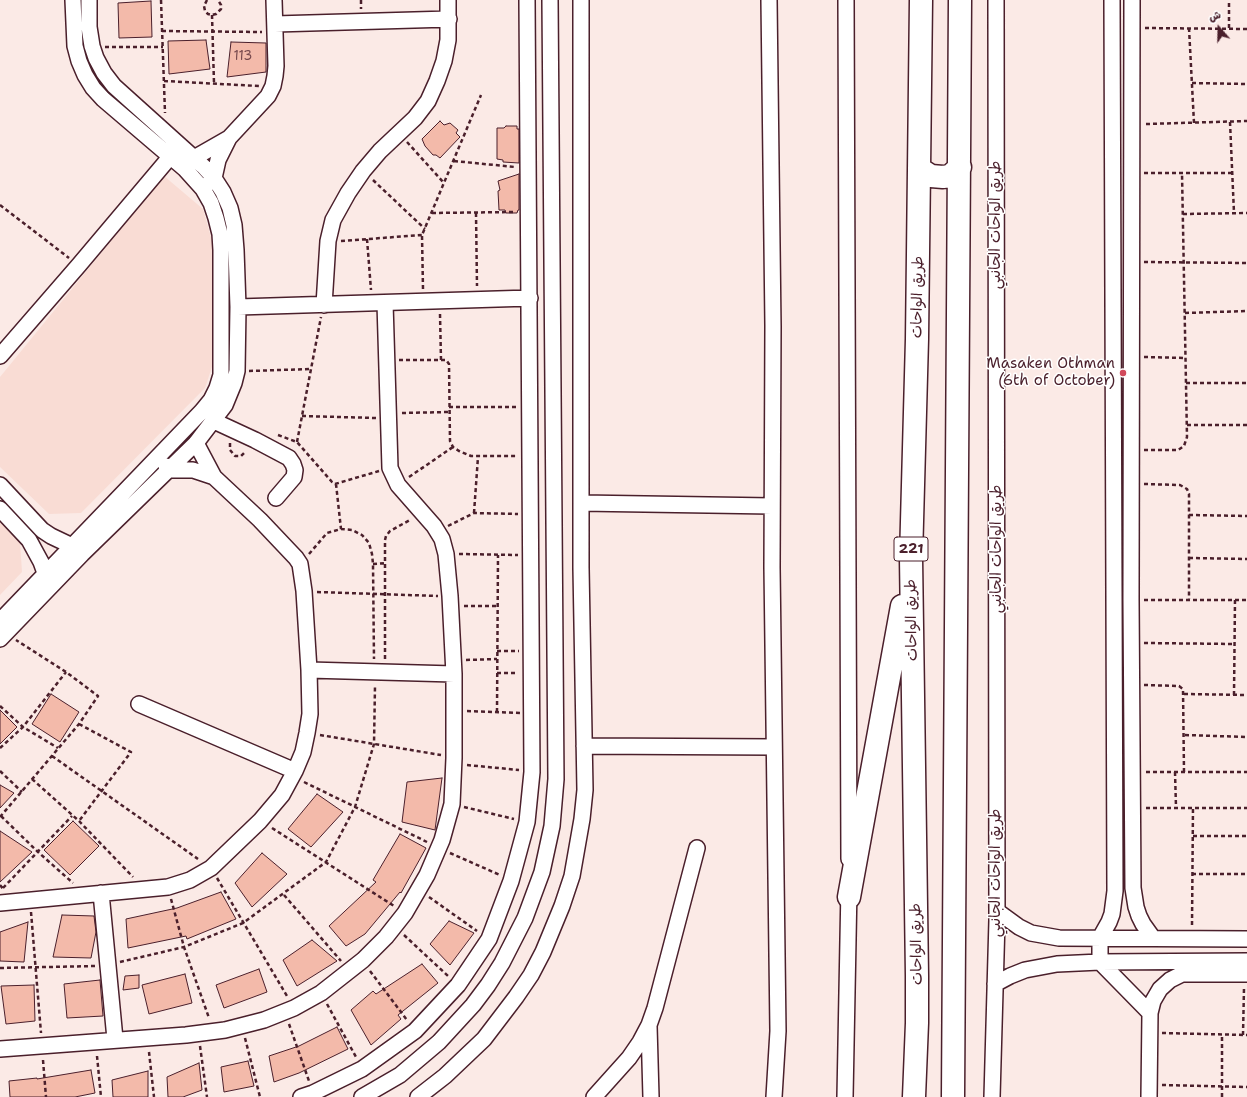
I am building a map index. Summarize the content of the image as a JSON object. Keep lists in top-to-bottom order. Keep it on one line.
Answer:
{"streets":{"highway":["طريق الواحات","221"],"street":["طريق الواحات الجانبي"]},"places":["Masaken Othman (6th of October)"],"house_numbers":["113"],"north":"top"}
